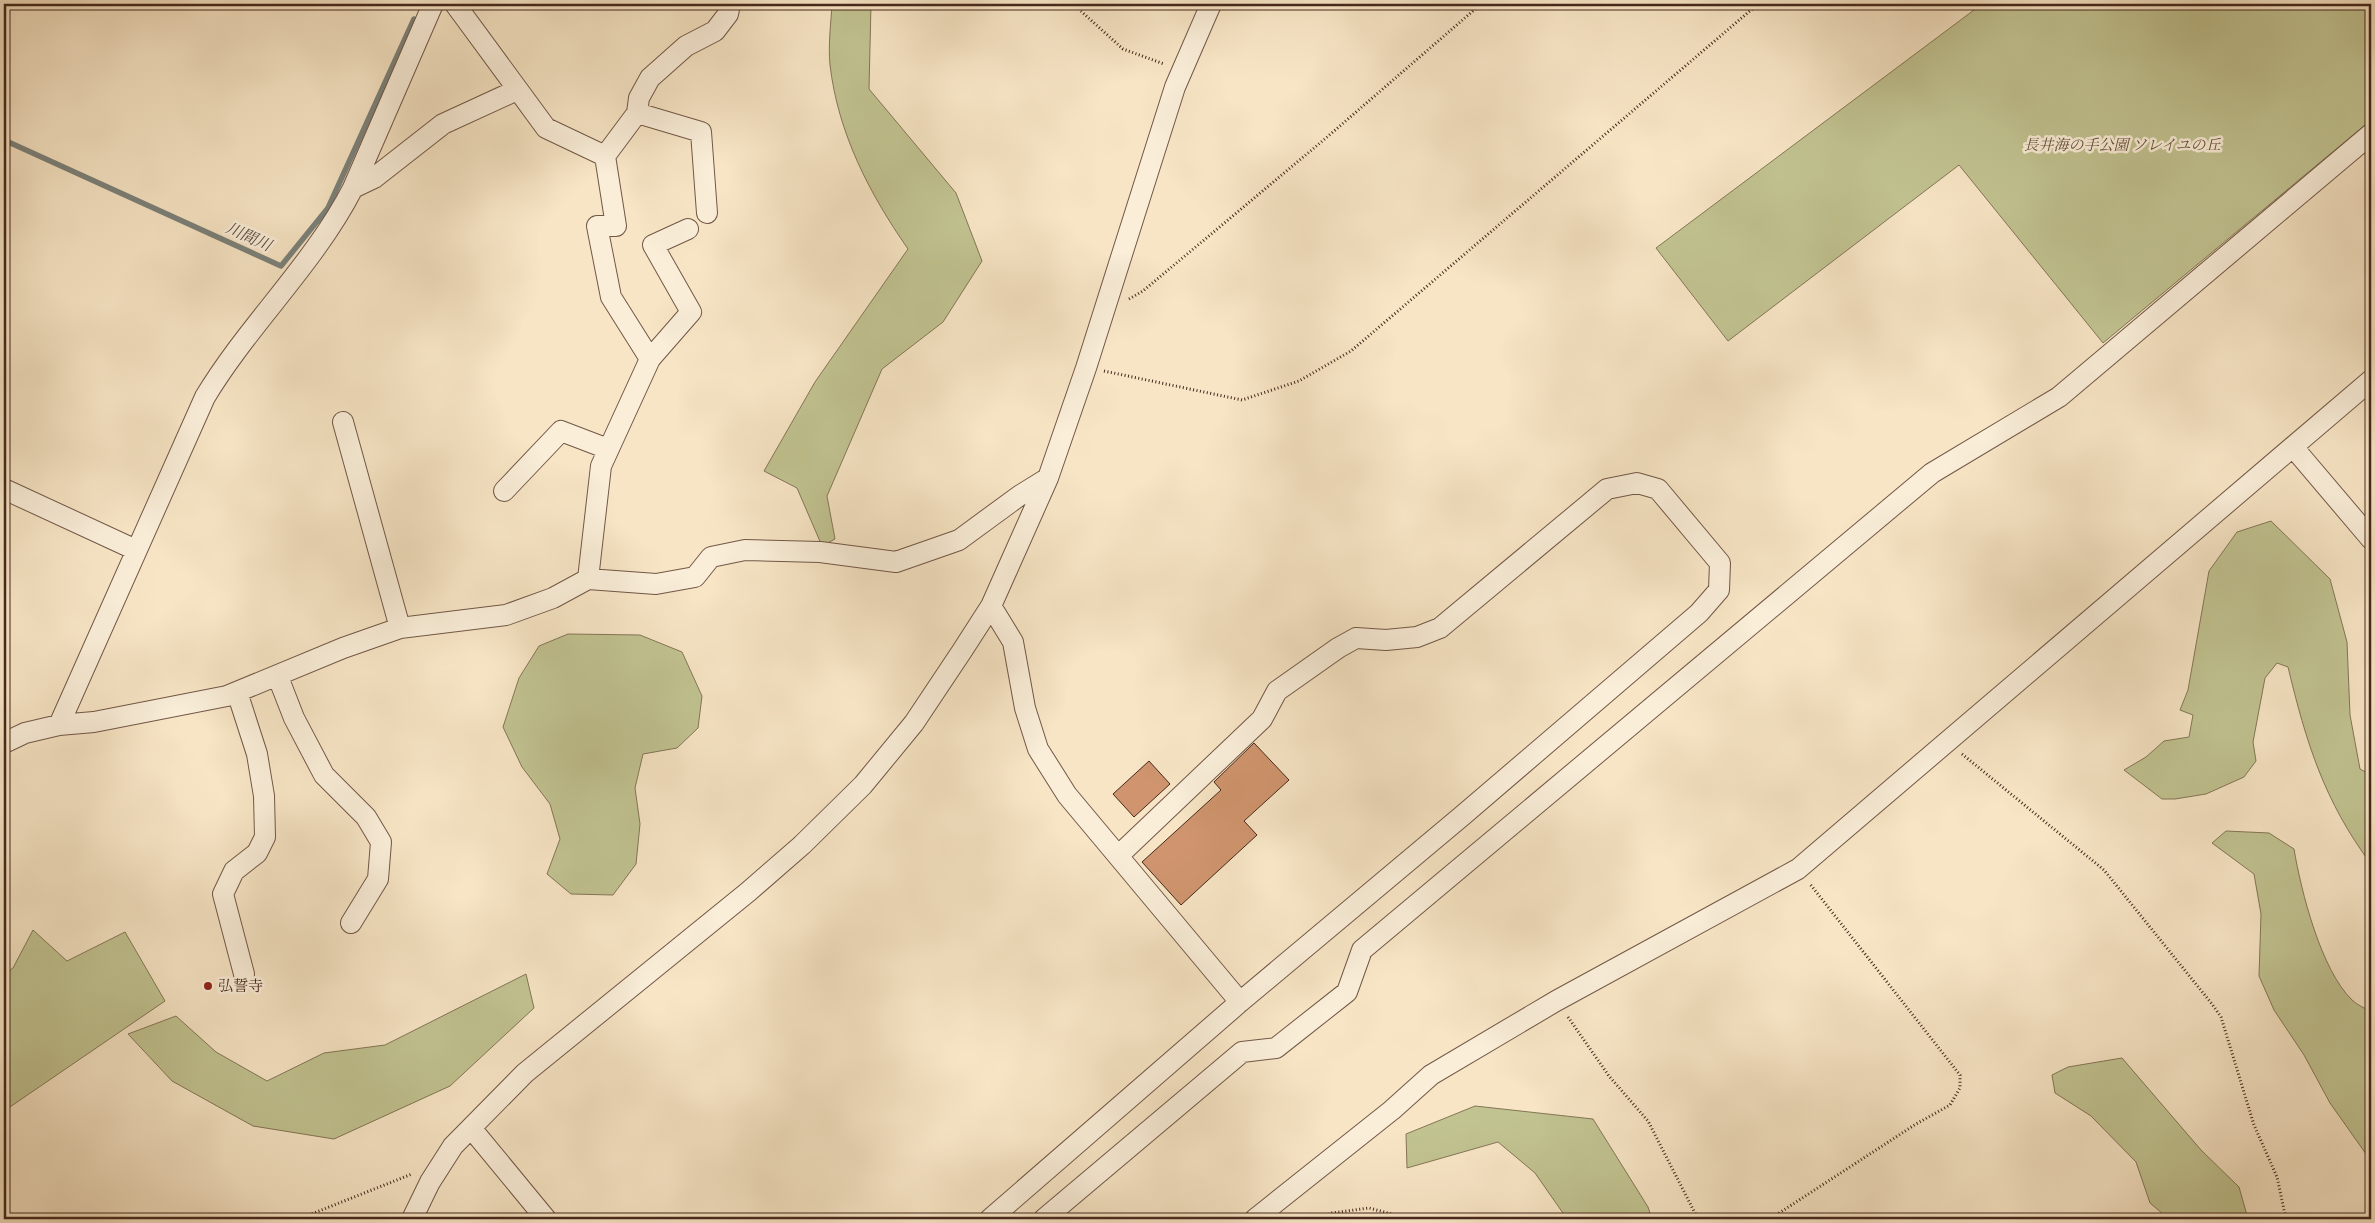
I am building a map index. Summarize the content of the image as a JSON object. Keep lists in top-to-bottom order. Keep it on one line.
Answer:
{"water":["川間川"],"parks":["長井海の手公園 ソレイユの丘"],"places":["弘誓寺"]}
